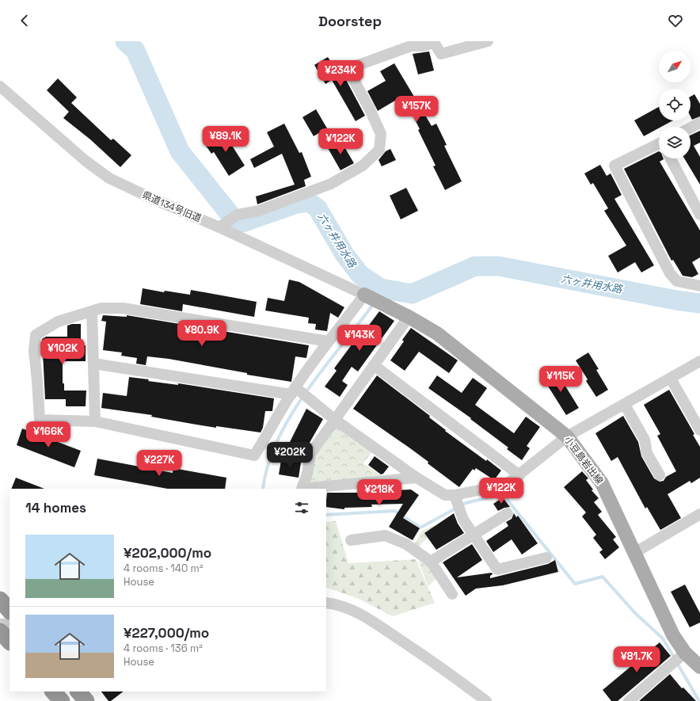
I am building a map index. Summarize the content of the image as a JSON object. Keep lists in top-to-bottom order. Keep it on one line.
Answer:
{"streets":{"main road":["小豆島岩出線"],"street":["県道134号旧道"]},"crossings":[["県道134号旧道","小豆島岩出線"]],"water":["六ヶ井用水路"],"north":"top right","page":{"header":"Doorstep","price":["¥234K","¥157K","¥89.1K","¥122K","¥80.9K","¥143K","¥102K","¥115K","¥166K","¥202K","¥227K","¥122K","¥218K","¥81.7K"],"heading":"14 homes","list":[{"name":"¥202,000/mo","note":"4 rooms · 140 m² · House"},{"name":"¥227,000/mo","note":"4 rooms · 136 m² · House"}]}}
